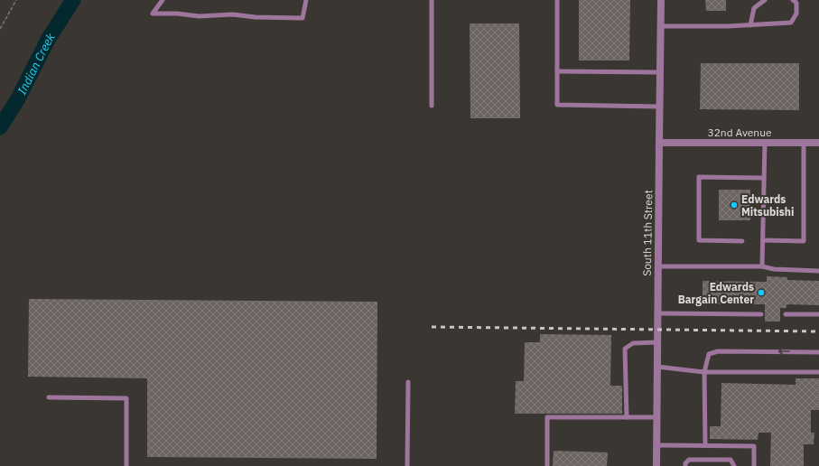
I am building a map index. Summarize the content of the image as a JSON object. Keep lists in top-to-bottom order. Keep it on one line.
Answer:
{"streets":{"street":["32nd Avenue","South 11th Street"]},"crossings":[["32nd Avenue","South 11th Street"]],"water":["Indian Creek"],"places":["Edwards Mitsubishi","Edwards Bargain Center"]}
